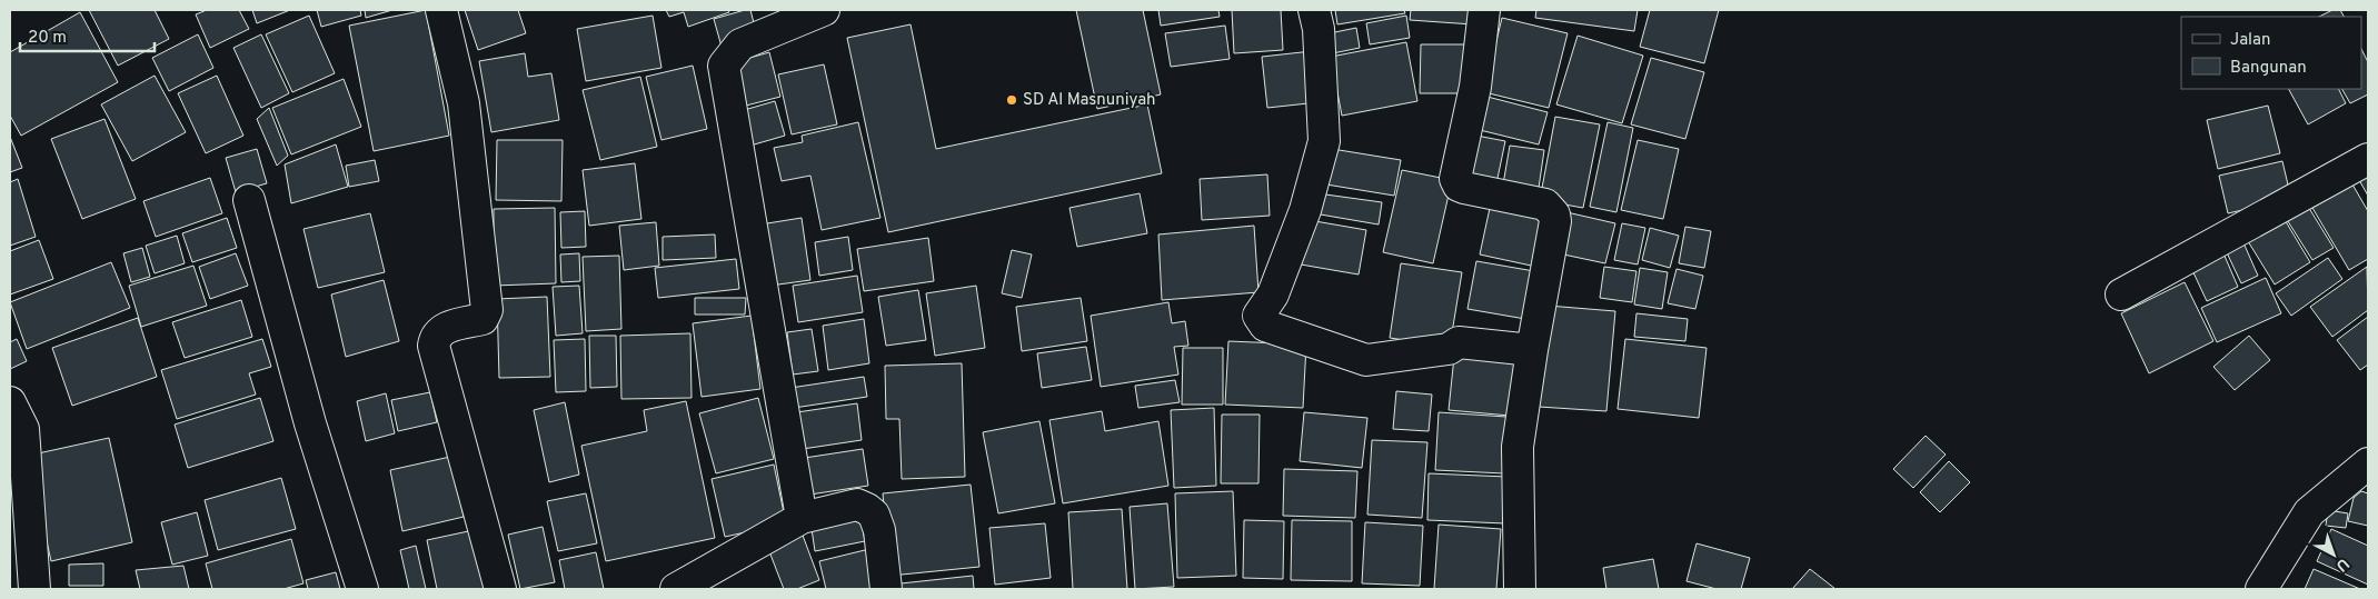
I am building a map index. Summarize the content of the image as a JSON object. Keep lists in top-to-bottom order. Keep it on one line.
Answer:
{"places":["SD Al Masnuniyah"],"legend":["Jalan","Bangunan"],"scale_bar":"20 m","north":"bottom right"}
